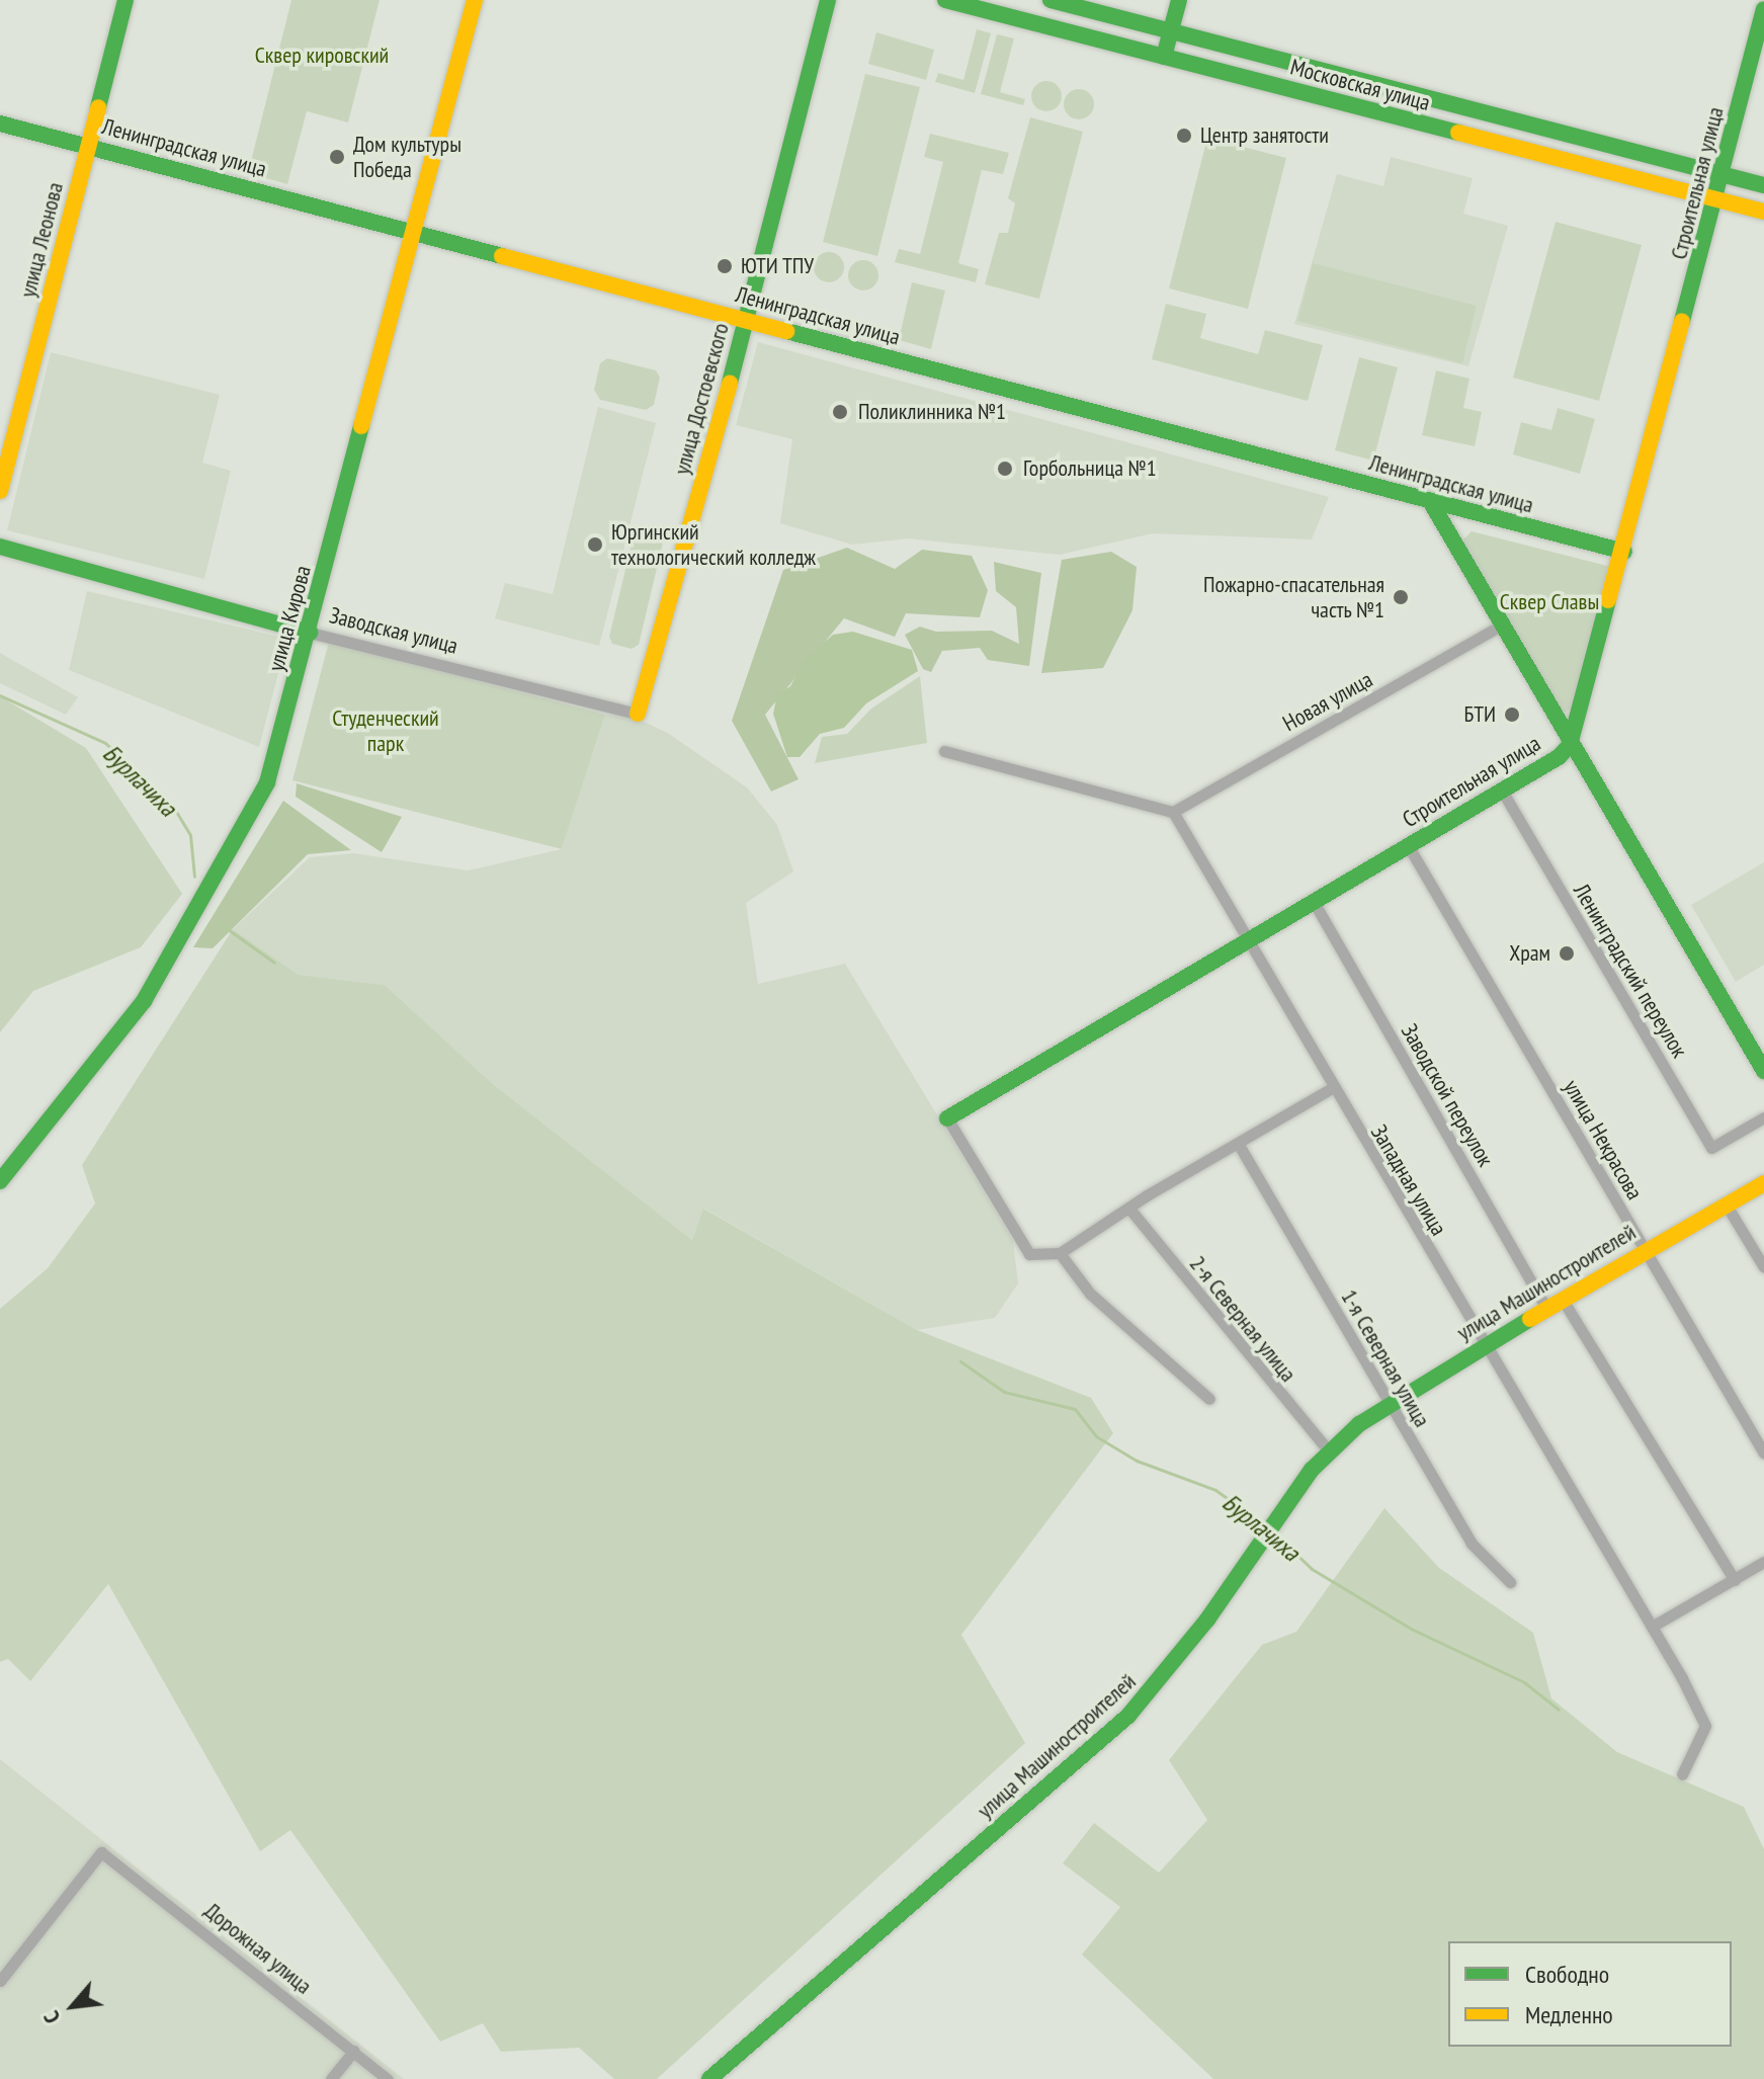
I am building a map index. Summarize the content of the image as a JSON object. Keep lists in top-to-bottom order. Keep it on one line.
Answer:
{"streets":{"street":["Московская улица","Ленинградская улица","Строительная улица","улица Леонова","улица Достоевского","улица Кирова","Заводская улица","Новая улица","Ленинградский переулок","Заводской переулок","улица Некрасова","Западная улица","улица Машиностроителей","2-я Северная улица","1-я Северная улица","Дорожная улица"]},"crossings":[["Московская улица","Строительная улица"],["Ленинградская улица","Строительная улица"],["Ленинградская улица","улица Леонова"],["Ленинградская улица","улица Достоевского"],["Ленинградская улица","улица Кирова"],["Строительная улица","Ленинградский переулок"],["Строительная улица","Заводской переулок"],["Строительная улица","улица Некрасова"],["Строительная улица","Западная улица"],["улица Достоевского","Заводская улица"],["улица Кирова","Заводская улица"],["Новая улица","Западная улица"],["Заводской переулок","улица Машиностроителей"],["улица Некрасова","улица Машиностроителей"],["Западная улица","улица Машиностроителей"],["улица Машиностроителей","2-я Северная улица"],["улица Машиностроителей","1-я Северная улица"]],"water":["Бурлачиха"],"parks":["Сквер кировский","Сквер Славы","Студенческий парк"],"places":["Центр занятости","Дом культуры Победа","ЮТИ ТПУ","Поликлинника №1","Горбольница №1","Юргинский технологический колледж","Пожарно-спасательная часть №1","БТИ","Храм"],"legend":["Свободно","Медленно"],"north":"bottom left"}
